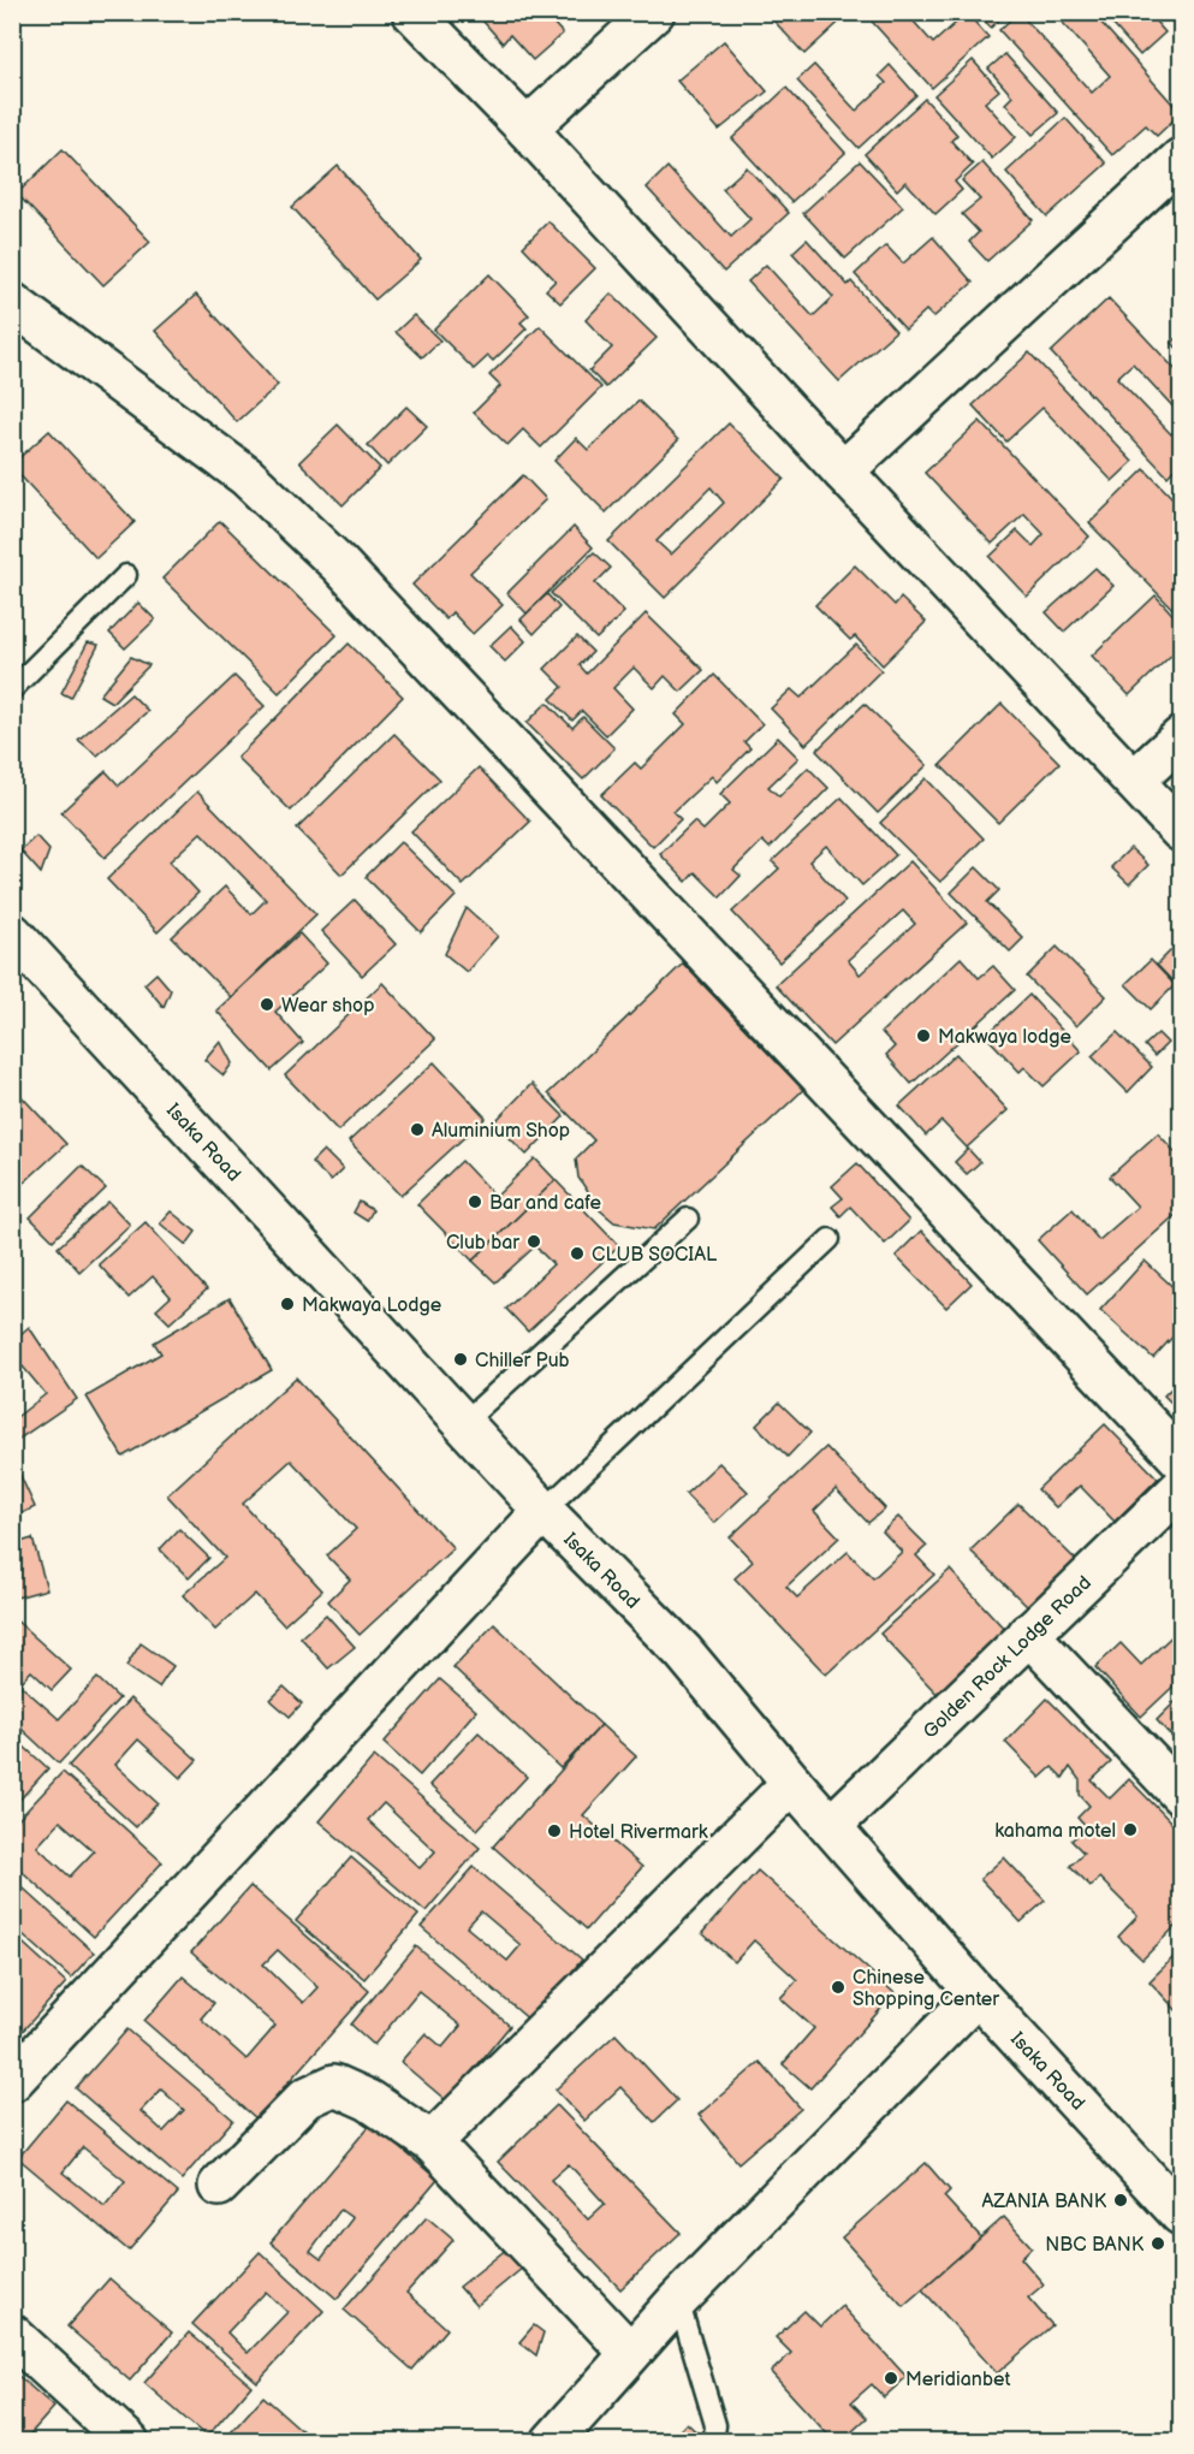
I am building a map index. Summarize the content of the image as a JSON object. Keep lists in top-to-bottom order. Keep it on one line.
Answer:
{"streets":{"street":["Isaka Road","Golden Rock Lodge Road"]},"crossings":[["Isaka Road","Golden Rock Lodge Road"]],"places":["Wear shop","Makwaya lodge","Aluminium Shop","Bar and cafe","Club bar","CLUB SOCIAL","Makwaya Lodge","Chiller Pub","kahama motel","Hotel Rivermark","Chinese Shopping Center","AZANIA BANK","NBC BANK","Meridianbet"]}
